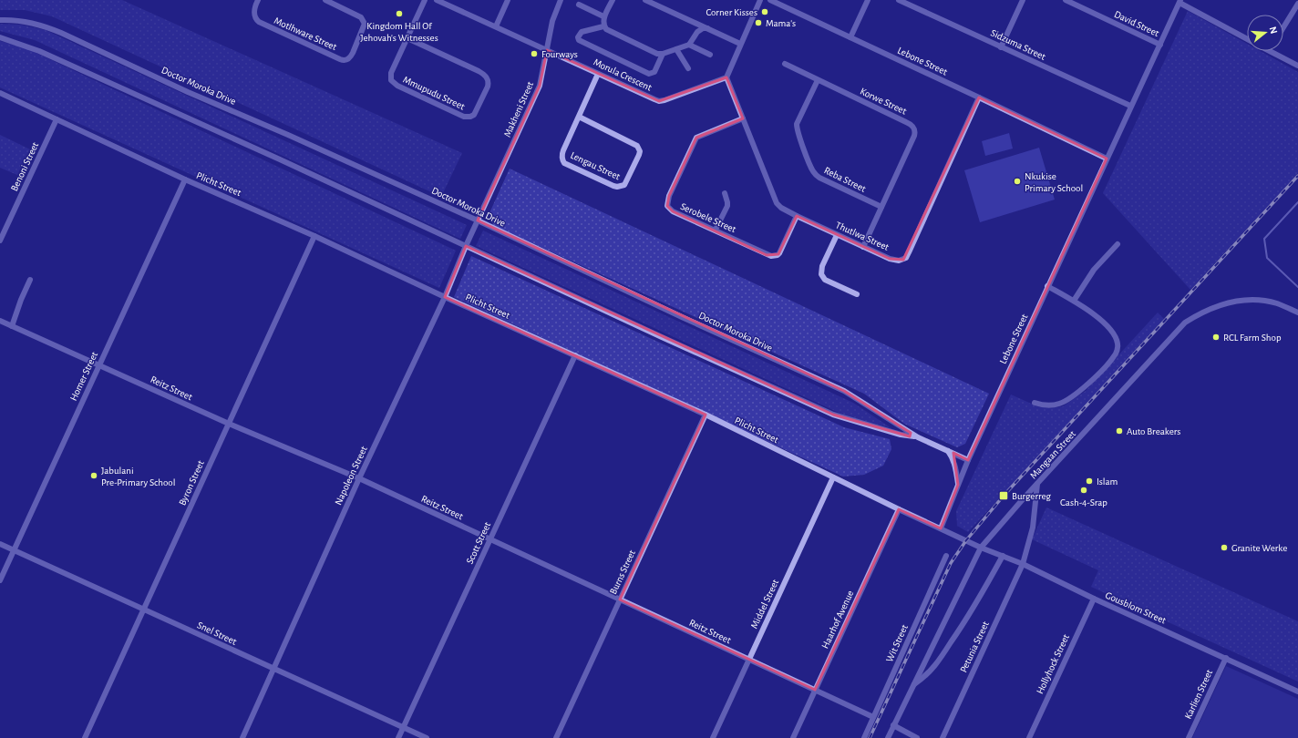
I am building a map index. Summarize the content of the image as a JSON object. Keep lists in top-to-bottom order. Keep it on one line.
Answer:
{"streets":{"street":["David Street","Motlhware Street","Sidzuma Street","Lebone Street","Morula Crescent","Doctor Moroka Drive","Mmupudu Street","Korwe Street","Makheni Street","Lengau Street","Benoni Street","Reba Street","Plicht Street","Serobele Street","Thutlwa Street","Homer Street","Reitz Street","Mangaan Street","Napoleon Street","Byron Street","Scott Street","Burns Street","Middel Street","Gousblom Street","Haarhof Avenue","Snel Street","Wit Street","Petunia Street","Hollyhock Street","Karlien Street"]},"crossings":[["David Street","Lebone Street"],["Sidzuma Street","Lebone Street"],["Lebone Street","Doctor Moroka Drive"],["Lebone Street","Plicht Street"],["Lebone Street","Thutlwa Street"],["Morula Crescent","Makheni Street"],["Morula Crescent","Lengau Street"],["Morula Crescent","Thutlwa Street"],["Doctor Moroka Drive","Makheni Street"],["Doctor Moroka Drive","Napoleon Street"],["Korwe Street","Reba Street"],["Korwe Street","Thutlwa Street"],["Makheni Street","Napoleon Street"],["Benoni Street","Plicht Street"],["Plicht Street","Homer Street"],["Plicht Street","Napoleon Street"],["Plicht Street","Byron Street"],["Plicht Street","Scott Street"],["Plicht Street","Burns Street"],["Plicht Street","Middel Street"],["Plicht Street","Gousblom Street"],["Plicht Street","Haarhof Avenue"],["Serobele Street","Thutlwa Street"],["Homer Street","Reitz Street"],["Homer Street","Snel Street"],["Reitz Street","Napoleon Street"],["Reitz Street","Byron Street"],["Reitz Street","Scott Street"],["Reitz Street","Burns Street"],["Reitz Street","Middel Street"],["Reitz Street","Haarhof Avenue"],["Reitz Street","Wit Street"],["Mangaan Street","Gousblom Street"],["Mangaan Street","Petunia Street"],["Napoleon Street","Snel Street"],["Byron Street","Snel Street"],["Scott Street","Snel Street"],["Gousblom Street","Petunia Street"],["Gousblom Street","Hollyhock Street"],["Gousblom Street","Karlien Street"]],"places":{"other":["Corner Kisses","Kingdom Hall Of Jehovah's Witnesses","Mama's","Fourways","Nkukise Primary School","RCL Farm Shop","Auto Breakers","Jabulani Pre-Primary School","Islam","Cash-4-Srap","Granite Werke"],"transit":["Burgerreg"]},"north":"right"}
